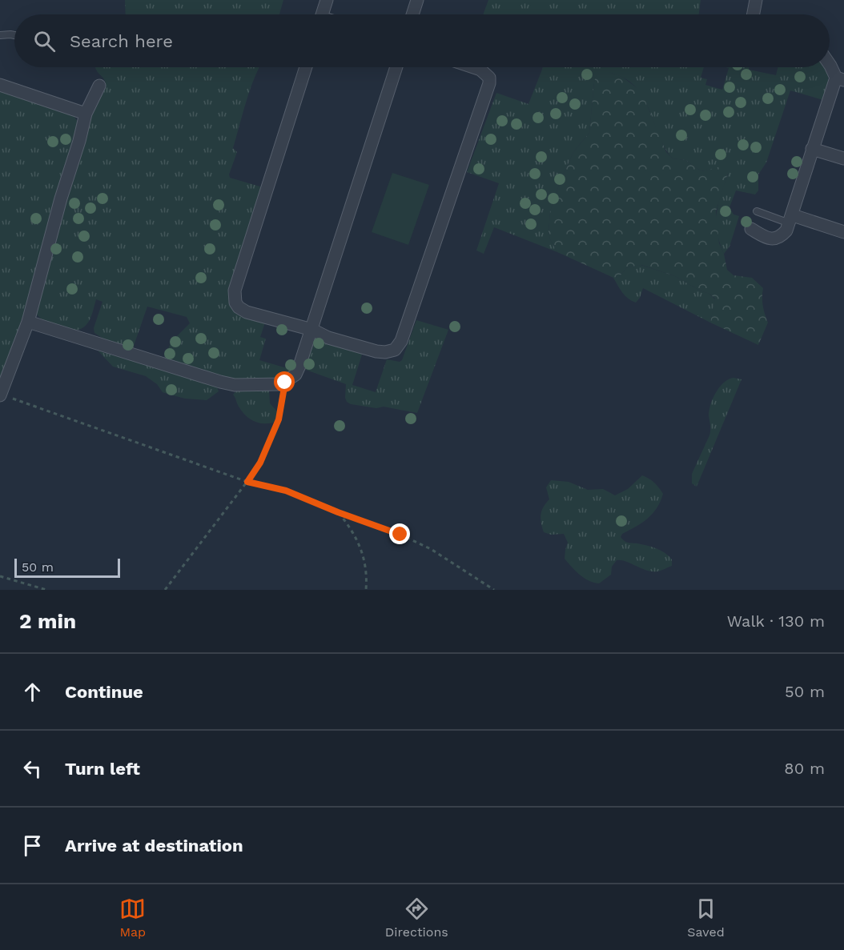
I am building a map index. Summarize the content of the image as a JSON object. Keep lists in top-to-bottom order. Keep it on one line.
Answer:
{"scale_bar":"50 m","page":{"search":"Search here","scale":"50 m","heading":["2 min","Walk · 130 m"],"list":[["Continue","50 m"],["Turn left","80 m"],"Arrive at destination"],"nav":["Map","Directions","Saved"]}}
